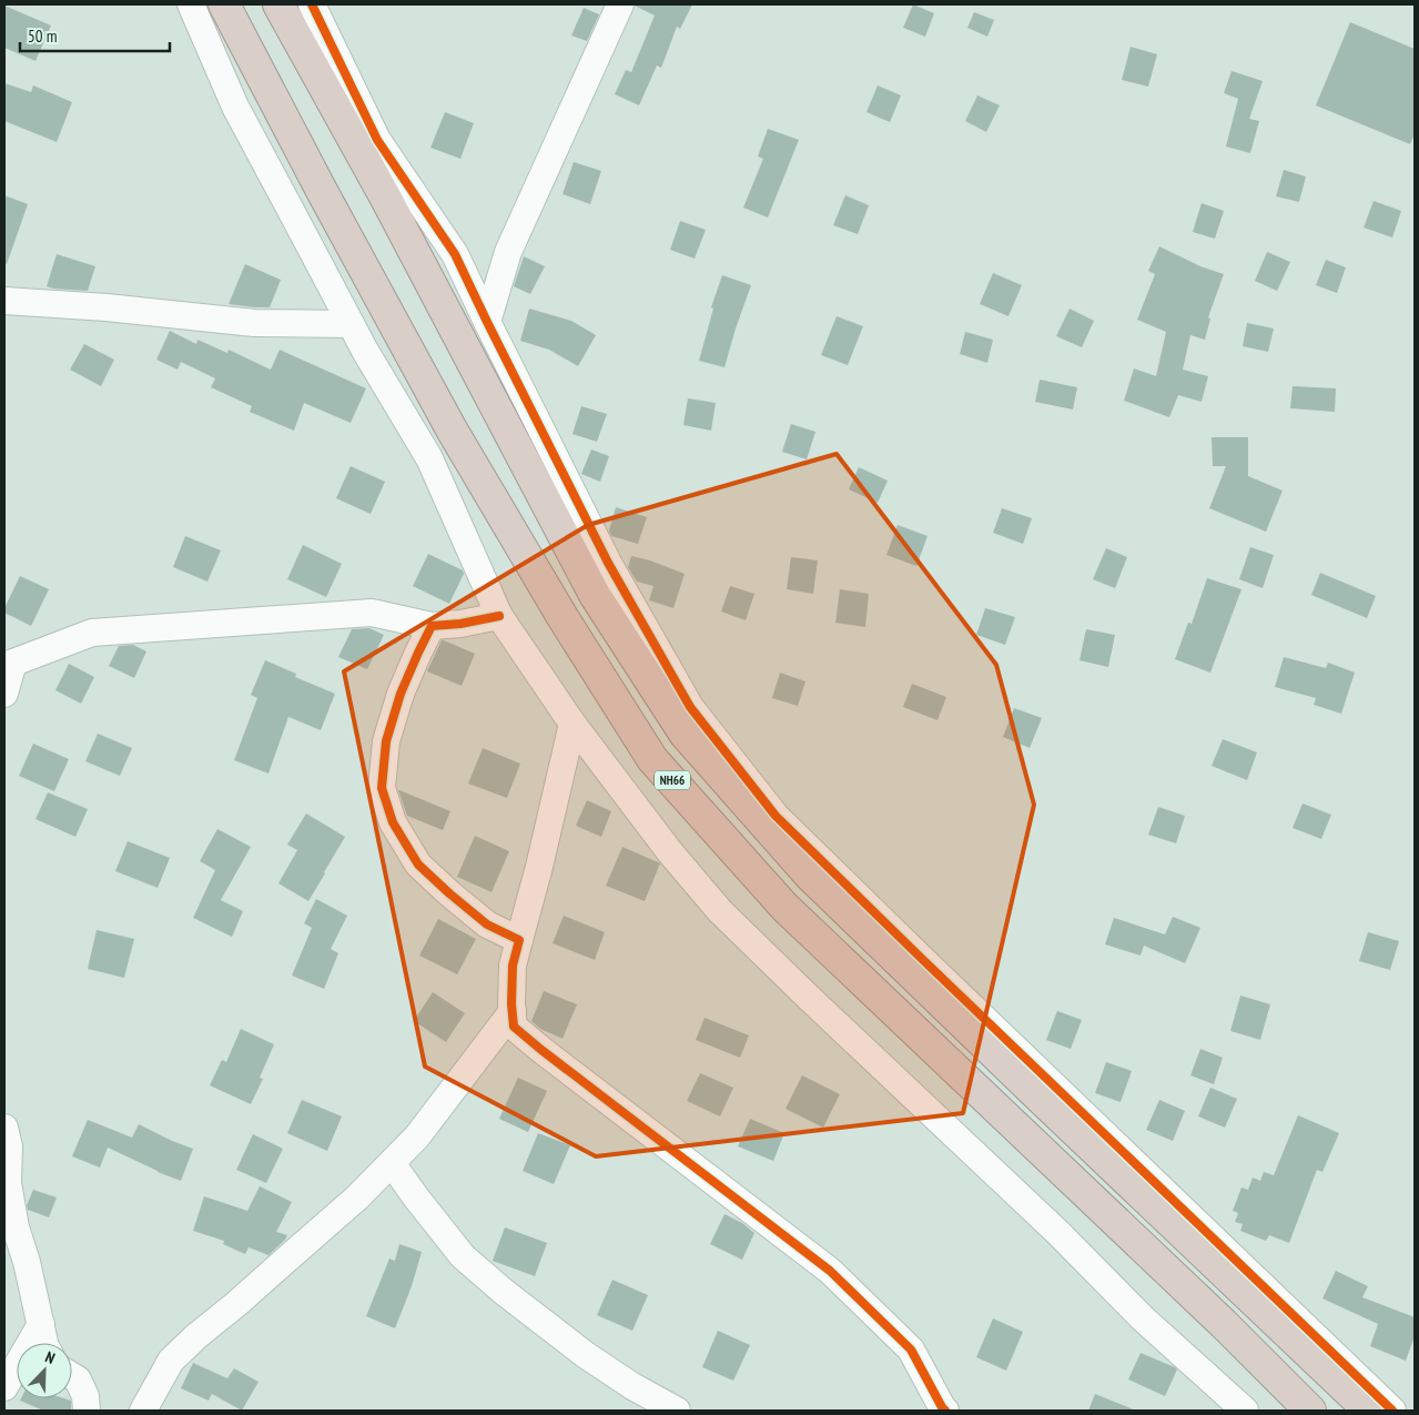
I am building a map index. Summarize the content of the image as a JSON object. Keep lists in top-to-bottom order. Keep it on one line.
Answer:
{"streets":{"highway":["NH66"]},"scale_bar":"50 m","north":"top right"}
